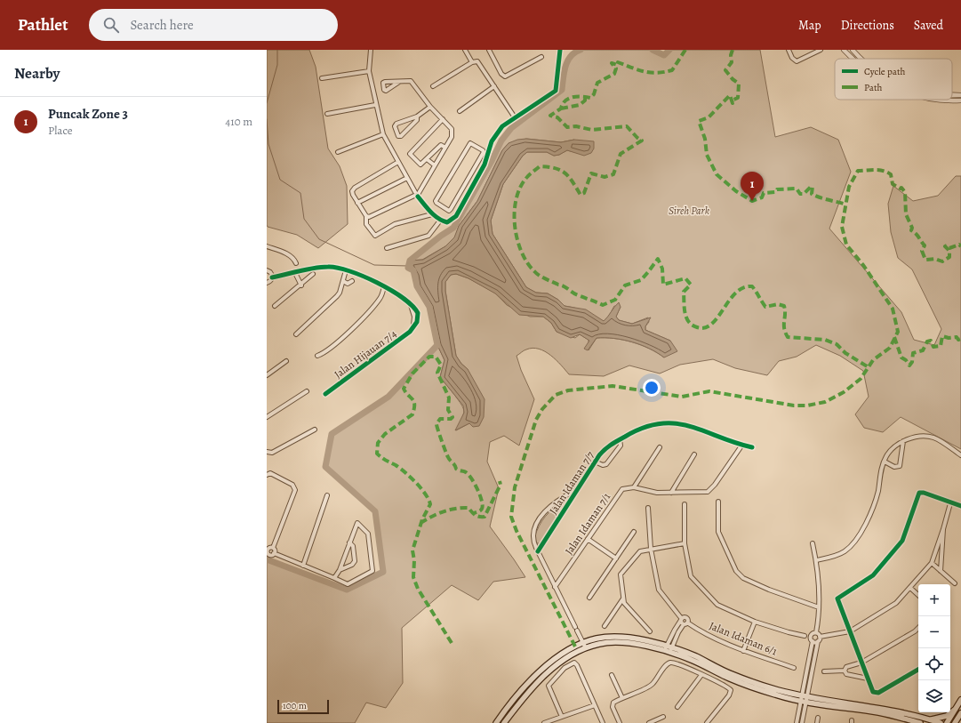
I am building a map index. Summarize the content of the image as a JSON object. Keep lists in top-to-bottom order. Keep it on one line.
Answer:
{"streets":{"street":["Jalan Hijauan 7/4","Jalan Idaman 7/7","Jalan Idaman 7/1","Jalan Idaman 6/1"]},"crossings":[["Jalan Idaman 7/7","Jalan Idaman 7/1"]],"parks":["Sireh Park"],"legend":["Cycle path","Path"],"scale_bar":"100 m","page":{"header":"Pathlet","search":"Search here","nav":["Map","Directions","Saved"],"heading":"Nearby","list":[{"mark":"1","name":"Puncak Zone 3","note":"Place","value":"410 m"}],"pins":"1","map_buttons":["+","−"],"scale":"100 m"}}
